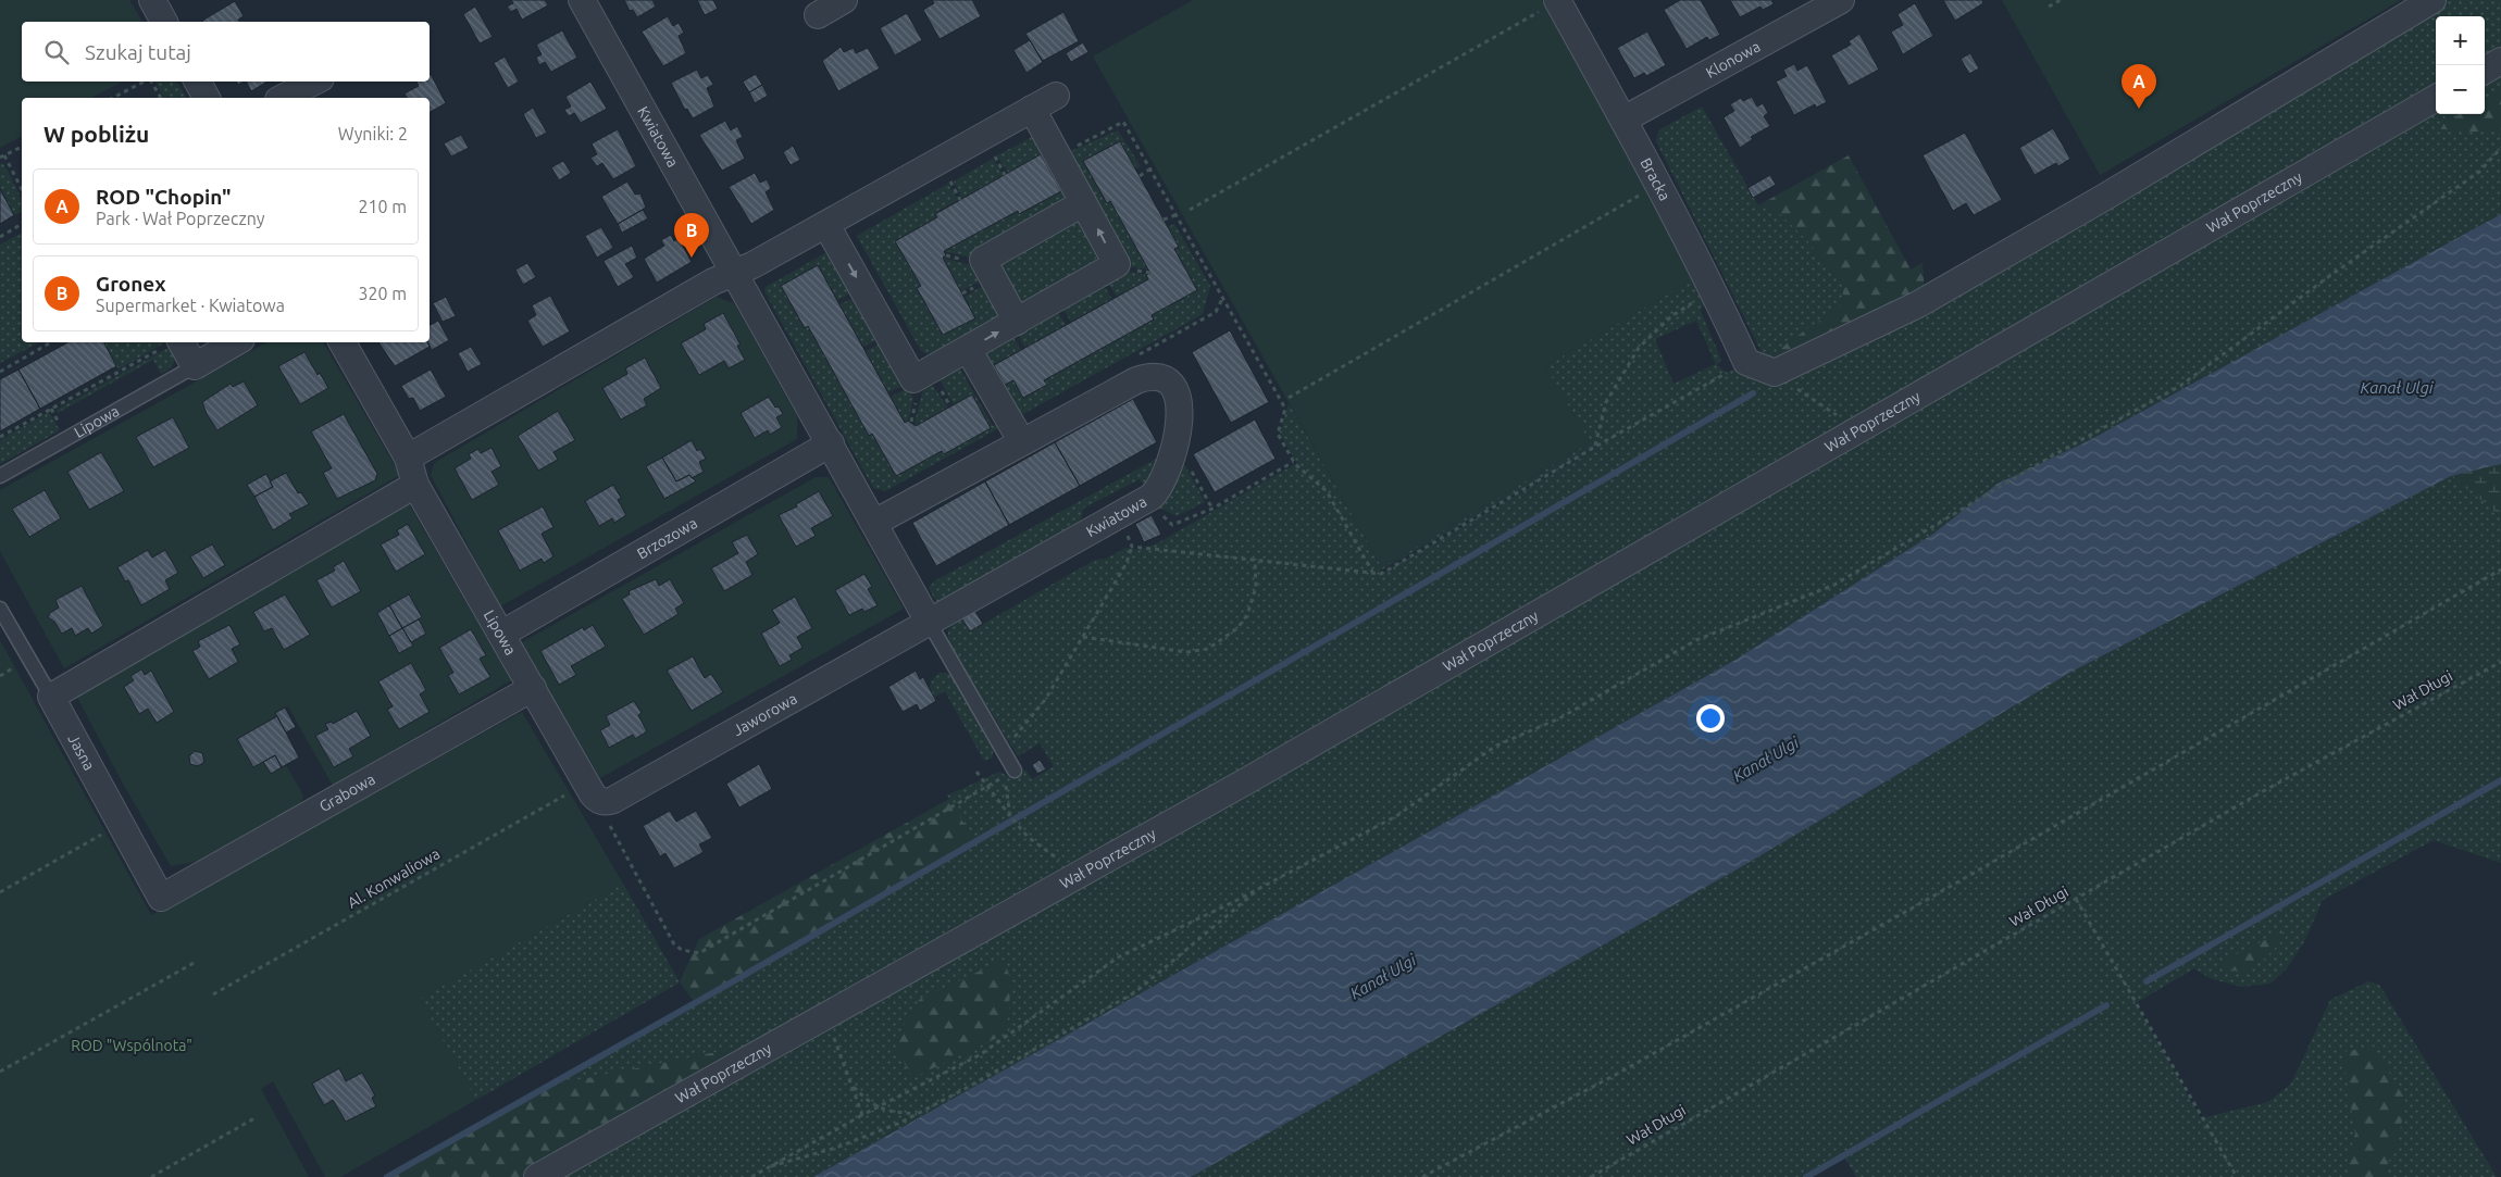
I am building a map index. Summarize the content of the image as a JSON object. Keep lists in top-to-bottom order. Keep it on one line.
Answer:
{"streets":{"street":["Klonowa","Kwiatowa","Bracka","Wał Poprzeczny","Lipowa","Brzozowa","Jaworowa","Jasna","Grabowa"],"path":["Wał Długi","Al. Konwaliowa"]},"crossings":[["Klonowa","Bracka"],["Kwiatowa","Brzozowa"],["Kwiatowa","Jaworowa"],["Lipowa","Brzozowa"],["Lipowa","Jaworowa"],["Lipowa","Grabowa"],["Lipowa","Al. Konwaliowa"],["Jaworowa","Al. Konwaliowa"],["Jasna","Grabowa"]],"water":["Kanał Ulgi"],"parks":["ROD \"Wspólnota\""],"page":{"map_buttons":["+","−"],"search":"Szukaj tutaj","pins":["A","B"],"heading":["W pobliżu","Wyniki: 2"],"list":[{"mark":"A","name":"ROD \"Chopin\"","note":"Park · Wał Poprzeczny","value":"210 m"},{"mark":"B","name":"Gronex","note":"Supermarket · Kwiatowa","value":"320 m"}]}}
